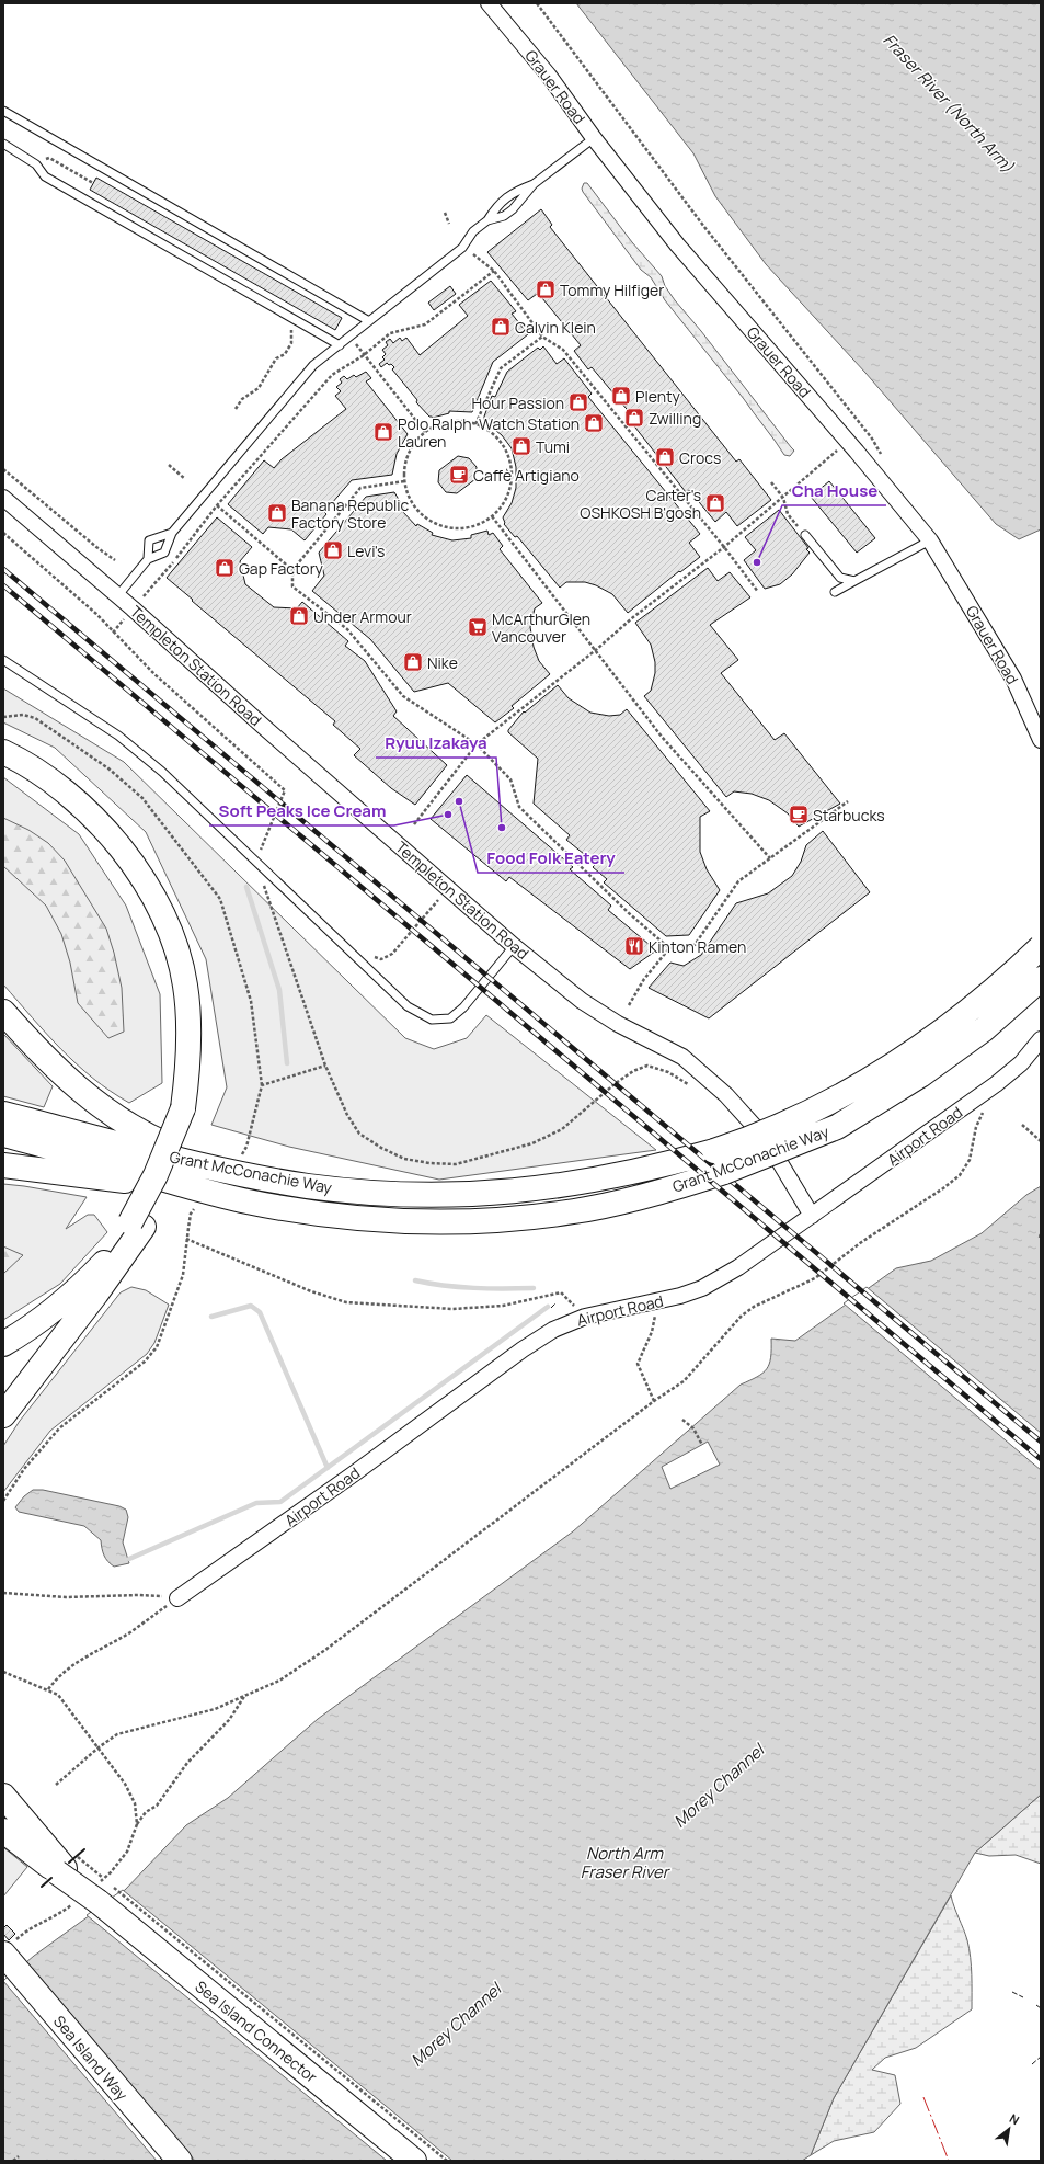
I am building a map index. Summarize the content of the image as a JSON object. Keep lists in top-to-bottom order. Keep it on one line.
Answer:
{"streets":{"main road":["Grant McConachie Way","Sea Island Connector","Sea Island Way"],"street":["Grauer Road","Templeton Station Road","Airport Road"]},"crossings":[["Templeton Station Road","Airport Road"]],"water":["Fraser River (North Arm)","Morey Channel","North Arm Fraser River"],"places":{"shop":["Tommy Hilfiger","Calvin Klein","Plenty","Hour Passion","Zwilling","Watch Station","Polo Ralph Lauren","Tumi","Crocs","Carter's OSHKOSH B'gosh","Banana Republic Factory Store","Levi's","Gap Factory","Under Armour","Nike"],"cafe":["Caffè Artigiano","Starbucks"],"other":["Cha House","Food Folk Eatery","Soft Peaks Ice Cream","Ryuu Izakaya"],"supermarket":["McArthurGlen Vancouver"],"restaurant":["Kinton Ramen"]},"north":"top right"}
